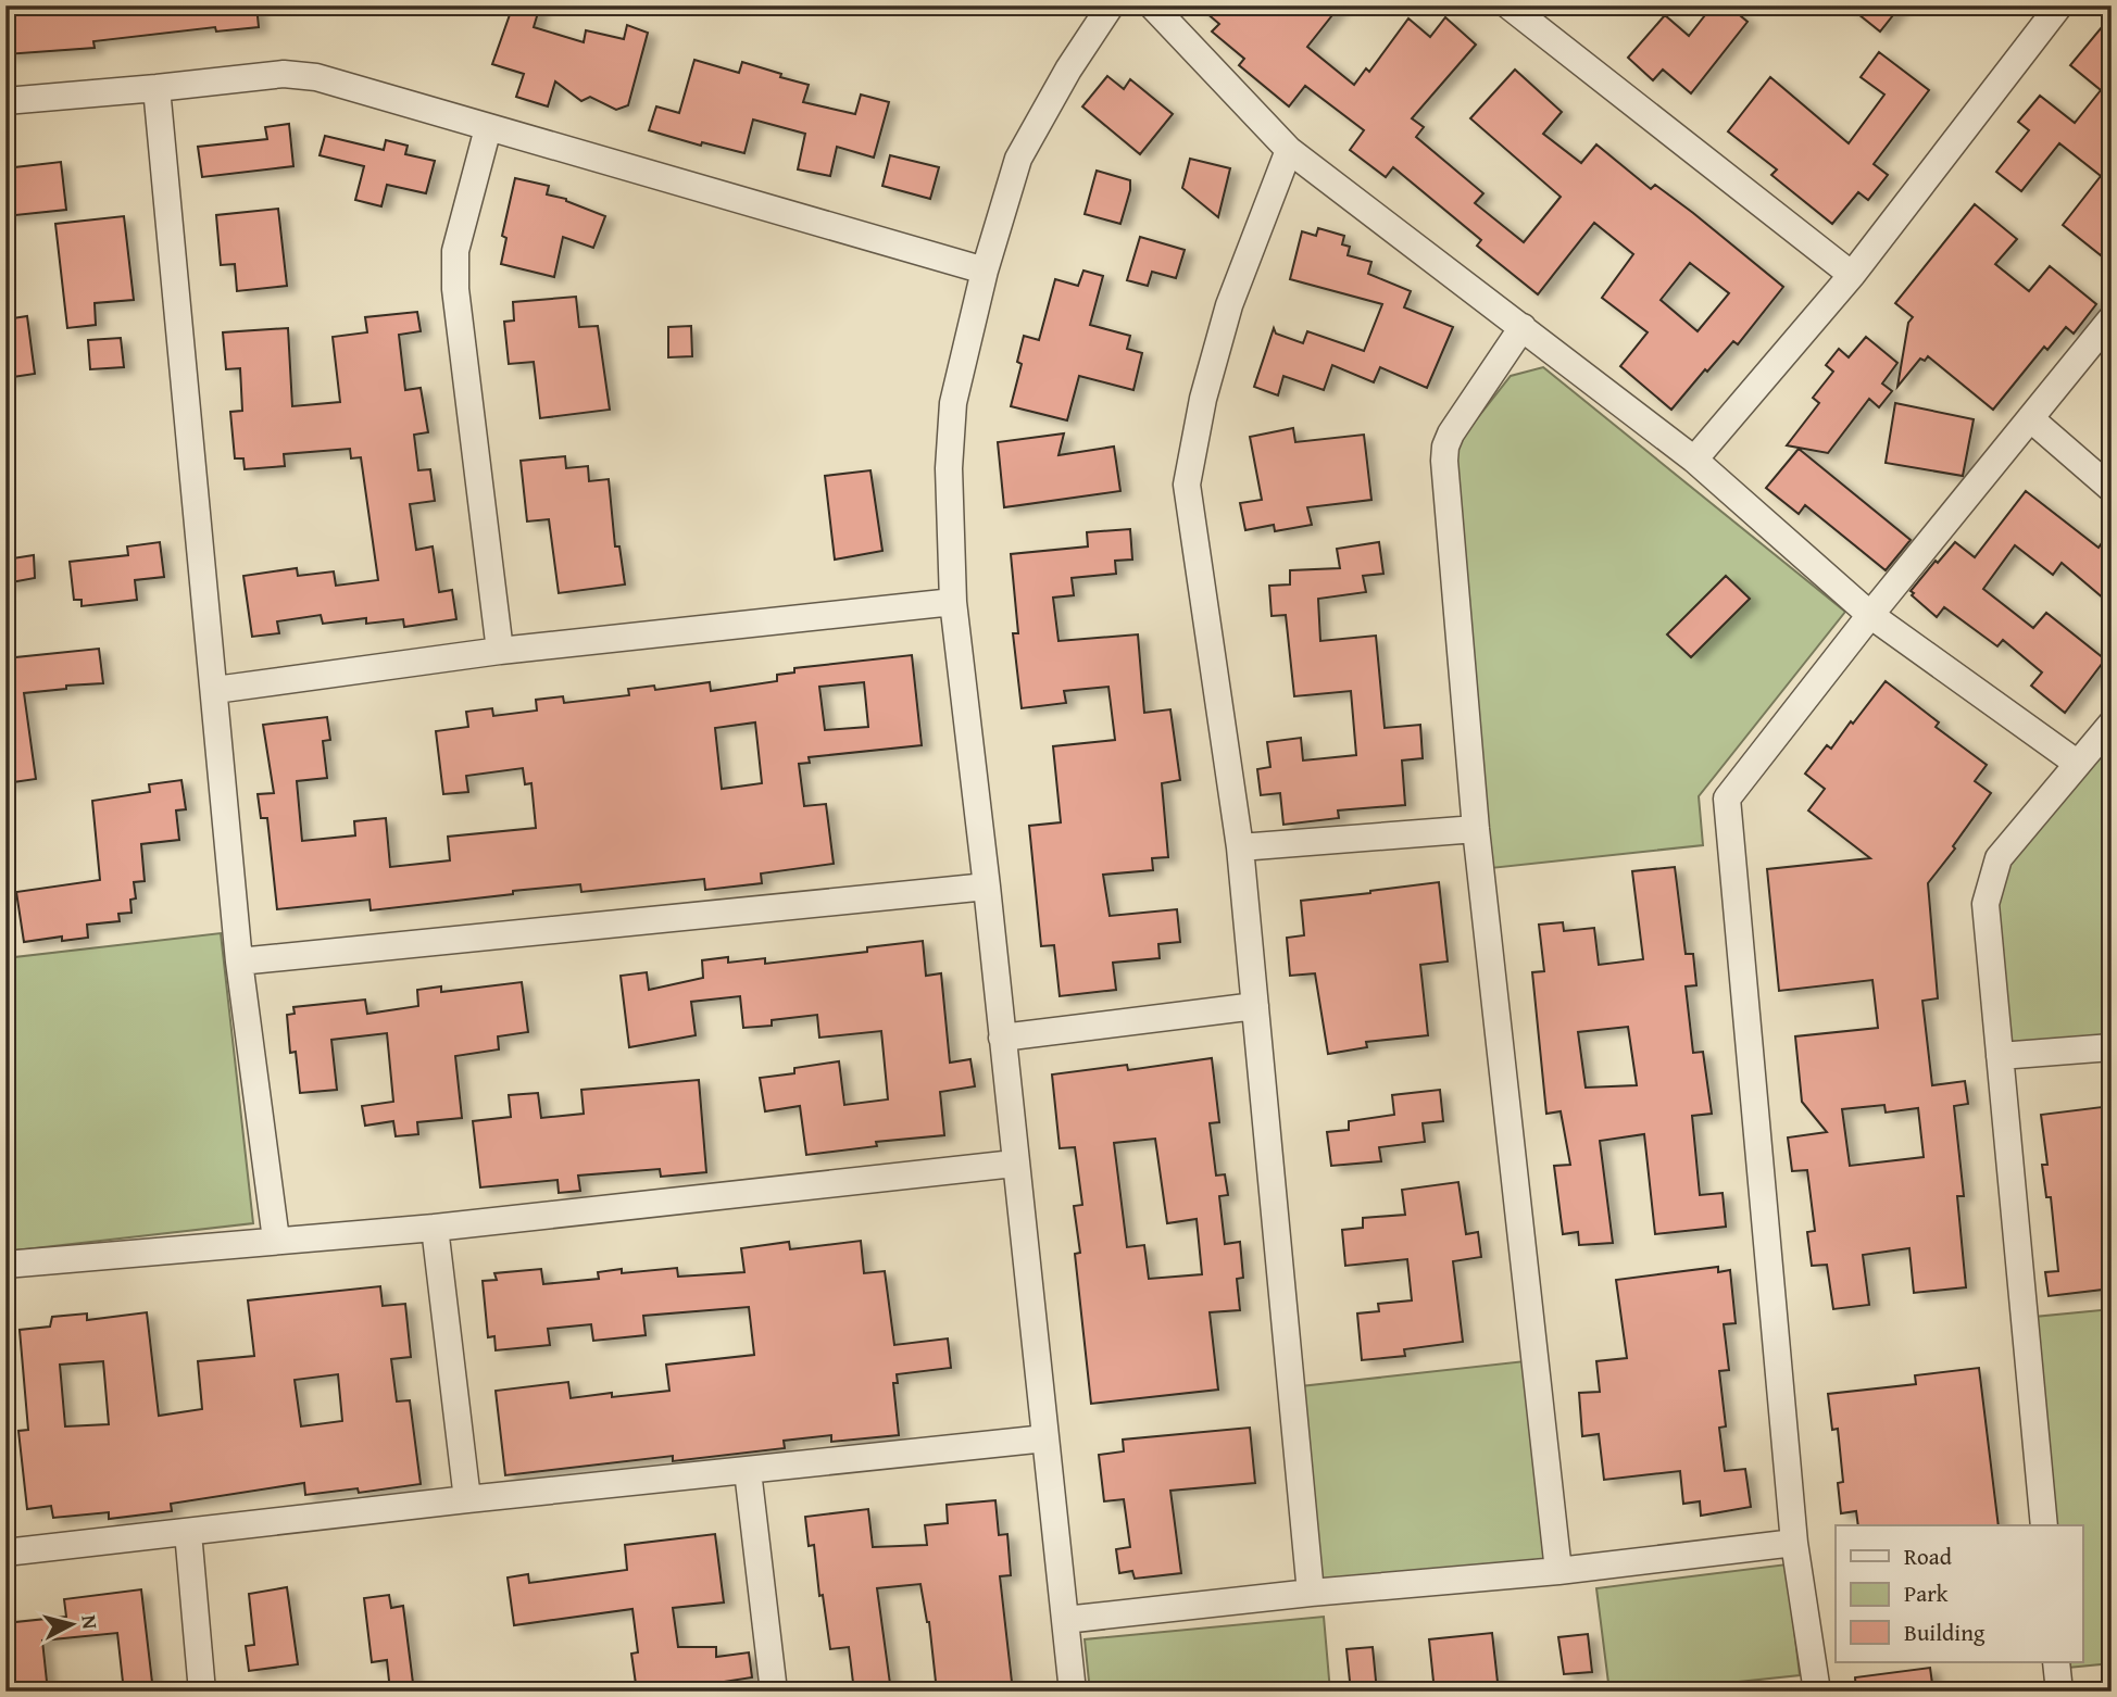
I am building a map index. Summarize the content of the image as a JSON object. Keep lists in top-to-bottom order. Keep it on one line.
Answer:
{"legend":["Road","Park","Building"],"north":"right"}
